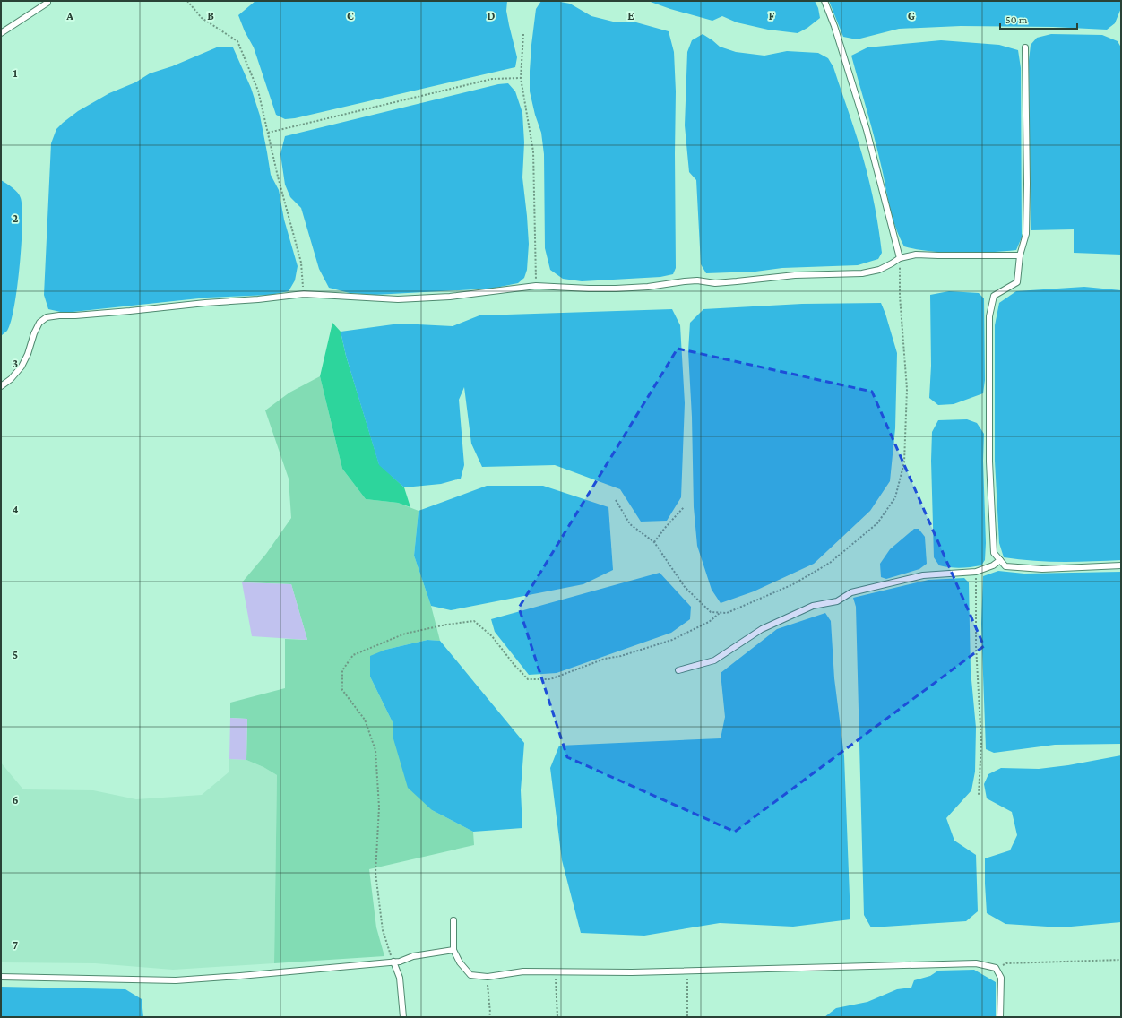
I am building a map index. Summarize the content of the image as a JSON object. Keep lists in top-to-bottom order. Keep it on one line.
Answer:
{"scale_bar":"50 m","grid":{"columns":["A","B","C","D","E","F","G"],"rows":["1","2","3","4","5","6","7"]}}
